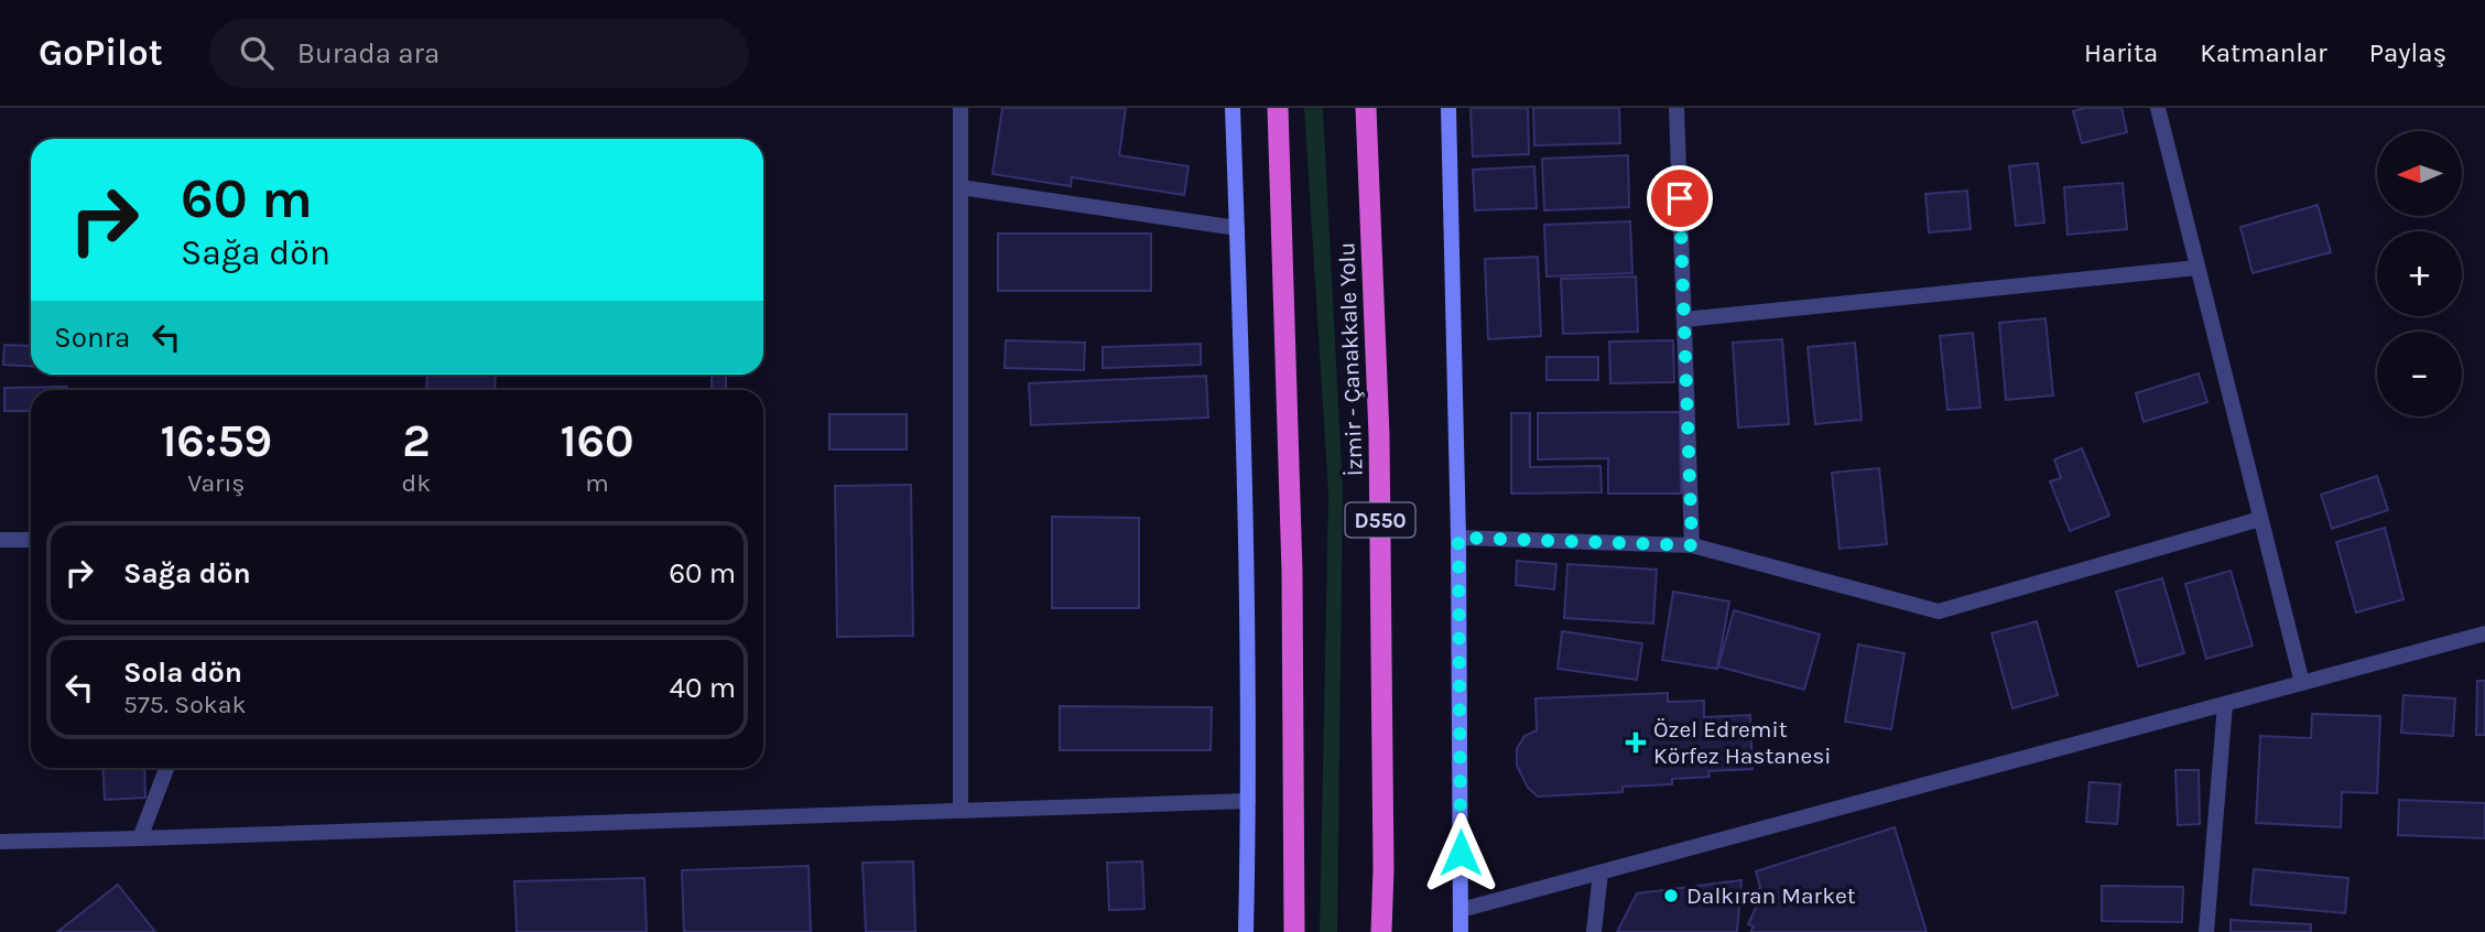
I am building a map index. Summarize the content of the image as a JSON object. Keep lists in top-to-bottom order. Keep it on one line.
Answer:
{"streets":{"highway":["İzmir - Çanakkale Yolu","D550"]},"places":{"health":["Özel Edremit Körfez Hastanesi"],"other":["Dalkıran Market"]},"north":"left","page":{"header":"GoPilot","search":"Burada ara","nav":["Harita","Katmanlar","Paylaş"],"map_buttons":["+","−"],"turn":["60 m","Sağa dön"],"then":"Sonra","eta":["16:59","Varış","2","dk","160","m"],"list":[{"name":"Sağa dön","value":"60 m"},{"name":"Sola dön","note":"575. Sokak","value":"40 m"}]}}
